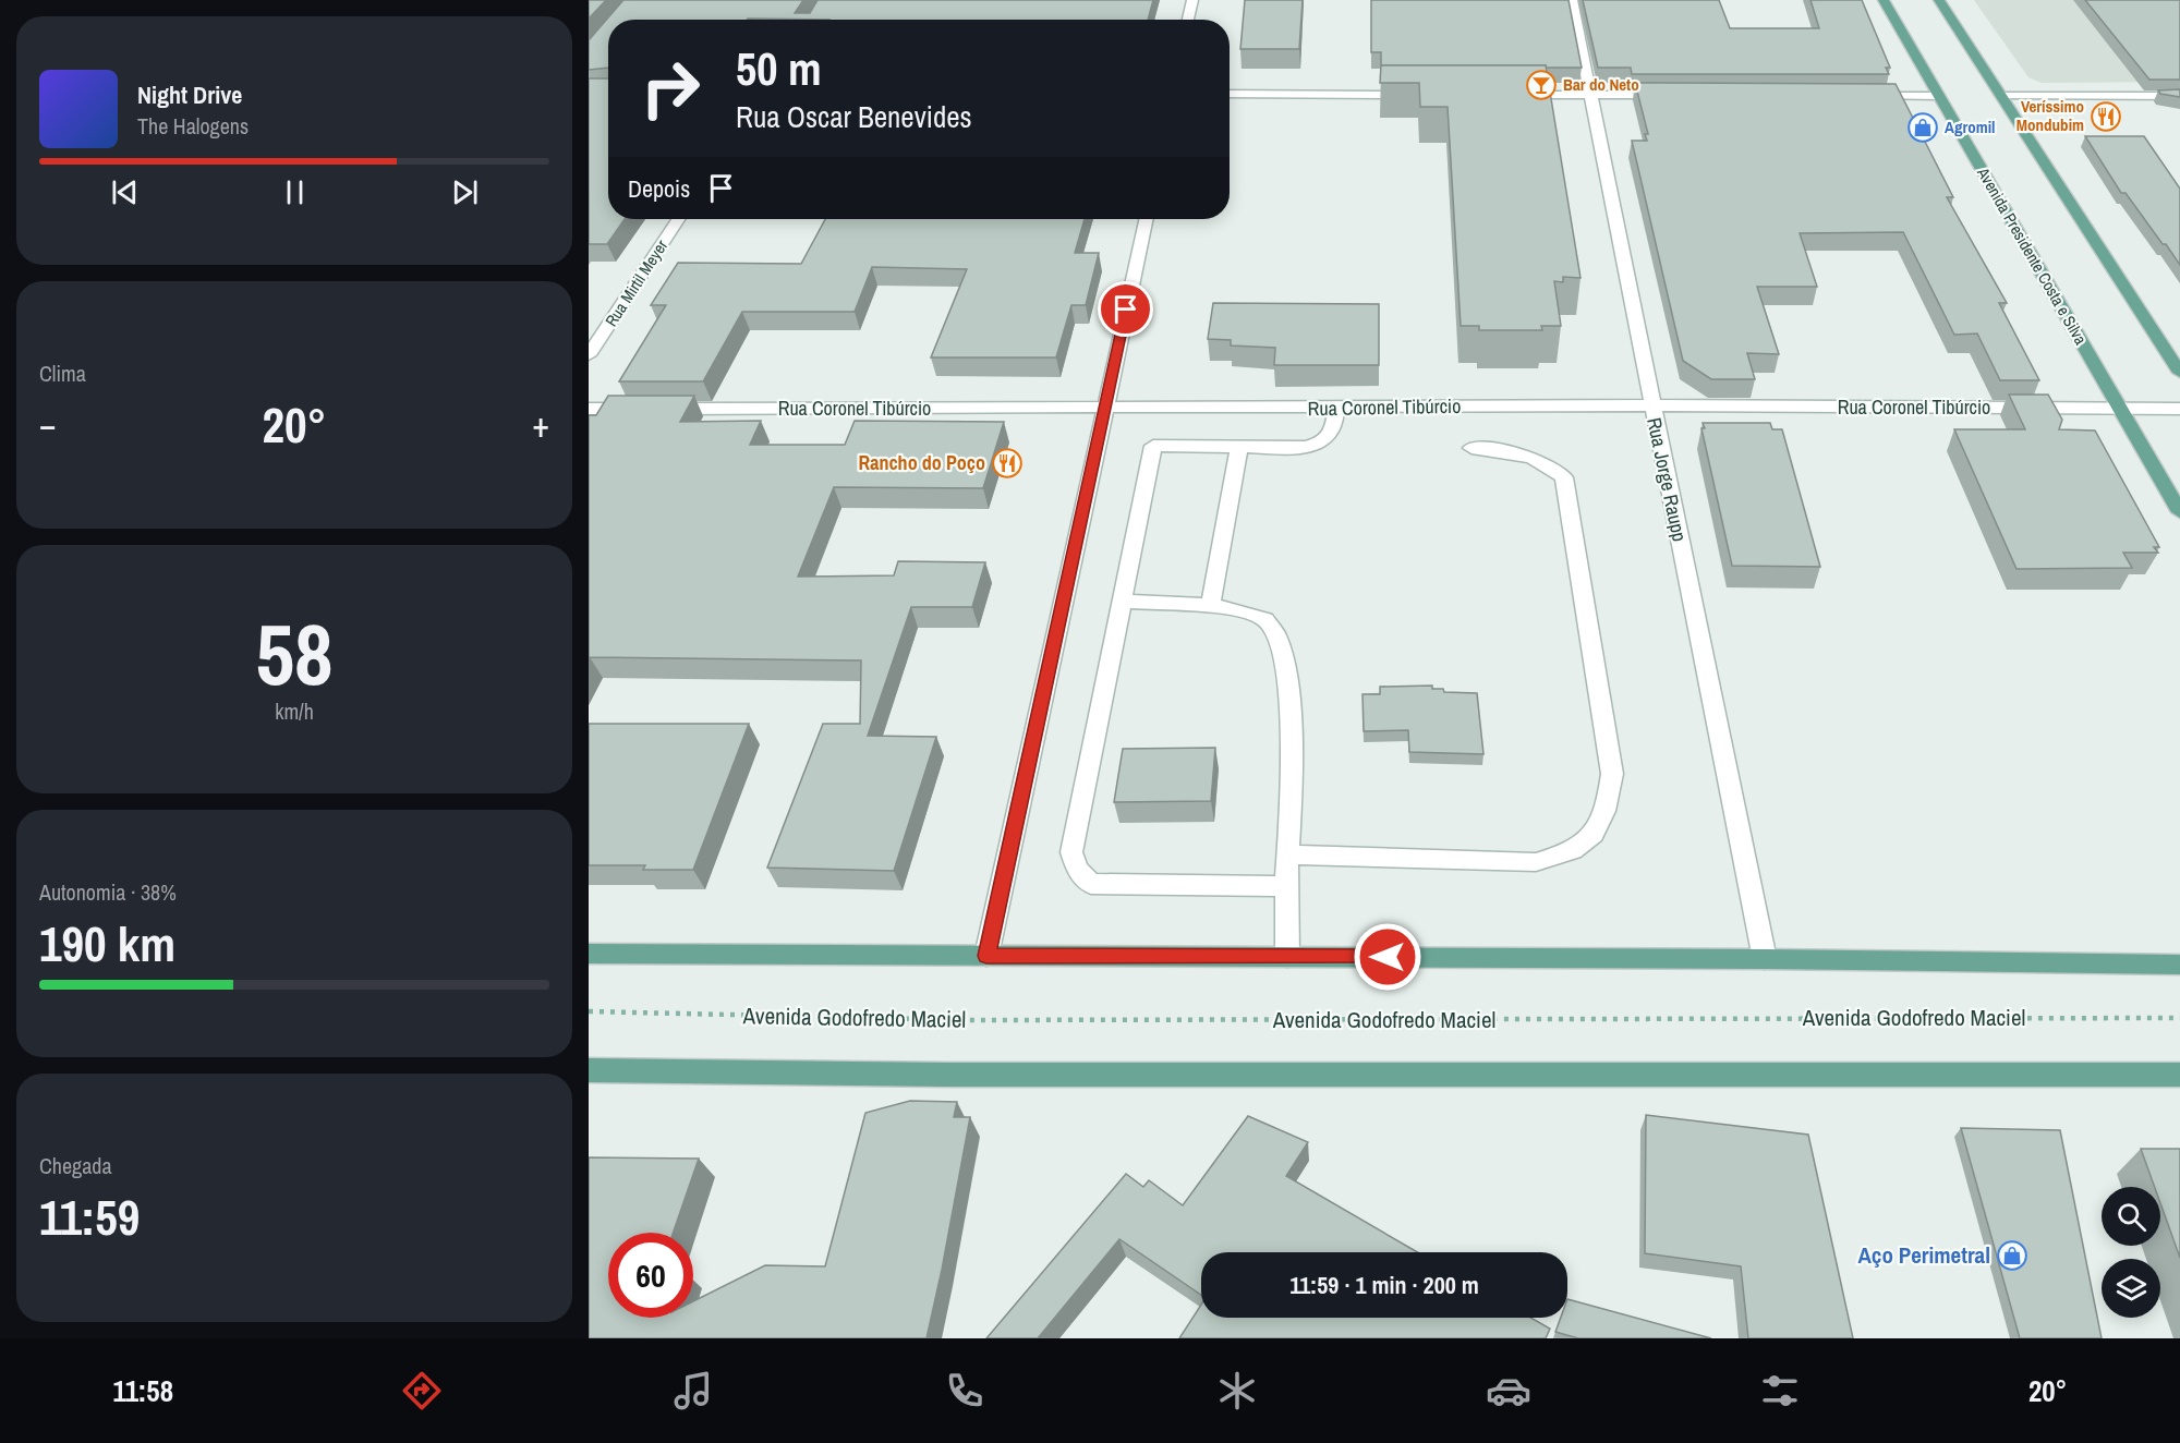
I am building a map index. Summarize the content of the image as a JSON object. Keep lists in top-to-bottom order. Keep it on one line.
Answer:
{"streets":{"main road":["Avenida Presidente Costa e Silva"],"street":["Rua Mirtil Meyer","Rua Coronel Tibúrcio","Rua Jorge Raupp"],"path":["Avenida Godofredo Maciel"]},"crossings":[["Avenida Presidente Costa e Silva","Rua Coronel Tibúrcio"],["Rua Coronel Tibúrcio","Rua Jorge Raupp"]],"places":{"bar":["Bar do Neto"],"restaurant":["Veríssimo Mondubim","Rancho do Poço"],"shop":["Agromil","Aço Perimetral"]},"page":{"turn":["50 m","Rua Oscar Benevides"],"song":["Night Drive","The Halogens"],"then":"Depois","tile":["Clima",["58","km/h"],["Autonomia · 38%","190 km"],["Chegada","11:59"]],"heat":["−","20°","+"],"limit":"60","trip":"11:59 · 1 min · 200 m","tabs":["11:58","20°"]}}
